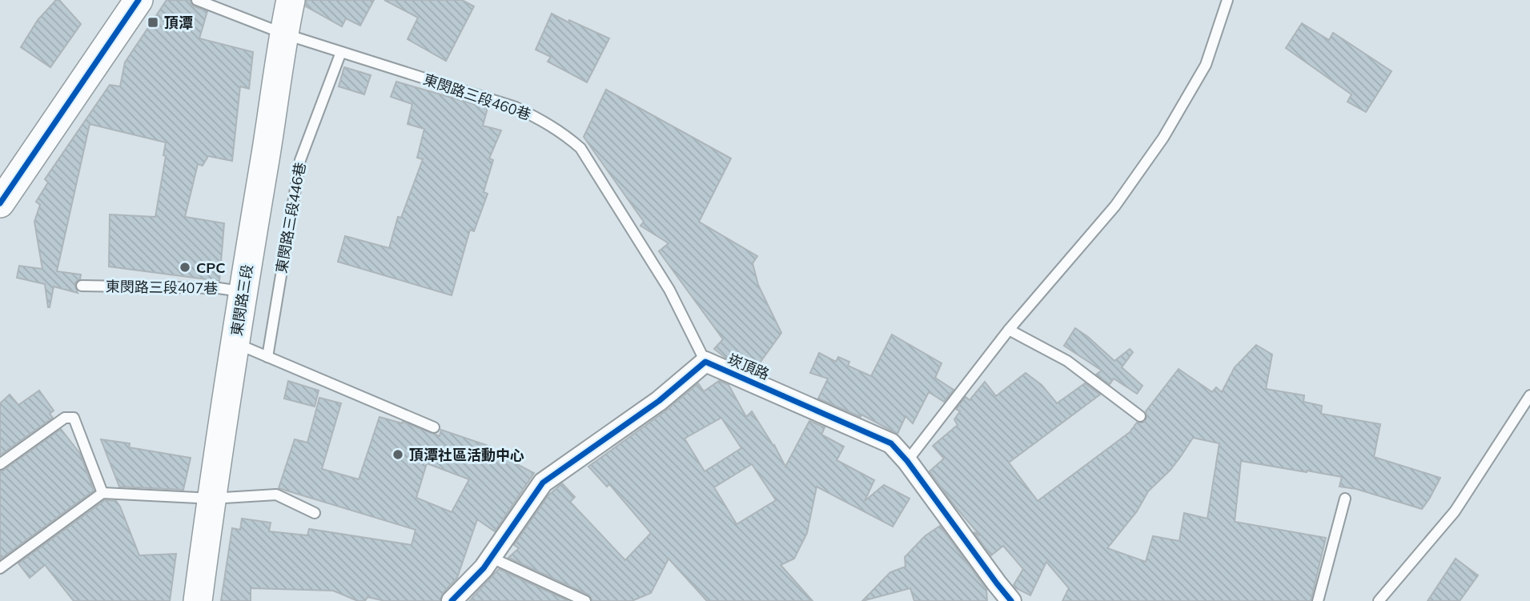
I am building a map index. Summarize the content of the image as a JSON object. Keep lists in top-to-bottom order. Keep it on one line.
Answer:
{"streets":{"main road":["東閔路三段"],"street":["崁頂路"],"lane":["東閔路三段460巷","東閔路三段446巷","東閔路三段407巷"]},"crossings":[["東閔路三段460巷","東閔路三段446巷"],["東閔路三段460巷","東閔路三段"],["東閔路三段460巷","崁頂路"],["東閔路三段407巷","東閔路三段"]],"places":{"transit":["頂潭"],"other":["CPC","頂潭社區活動中心"]}}
